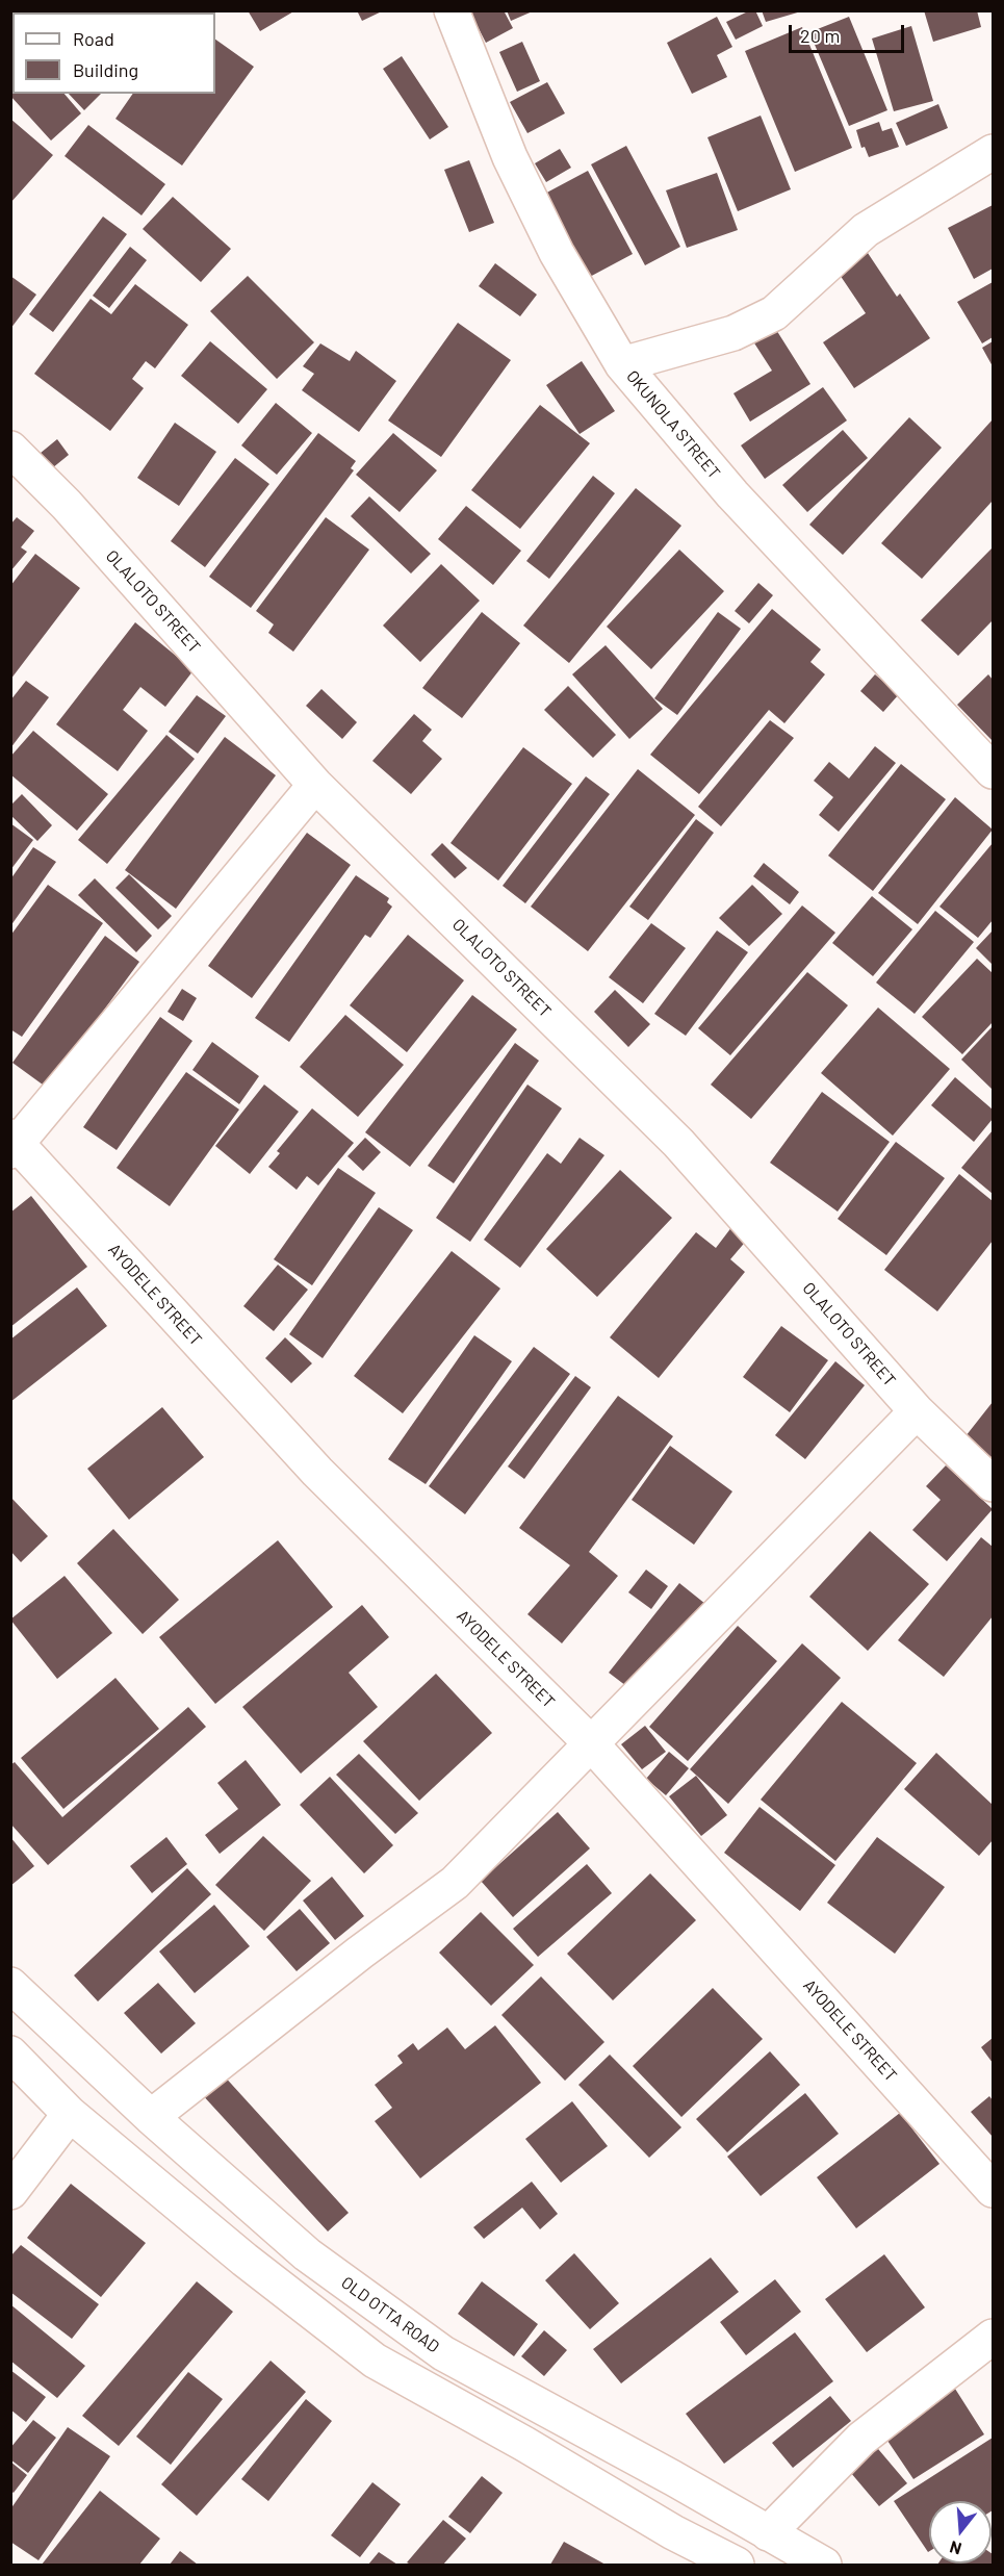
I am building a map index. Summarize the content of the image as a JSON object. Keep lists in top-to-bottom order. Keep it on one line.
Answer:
{"streets":{"street":["OKUNOLA STREET","OLALOTO STREET","AYODELE STREET","OLD OTTA ROAD"]},"legend":["Road","Building"],"scale_bar":"20 m","north":"bottom"}
